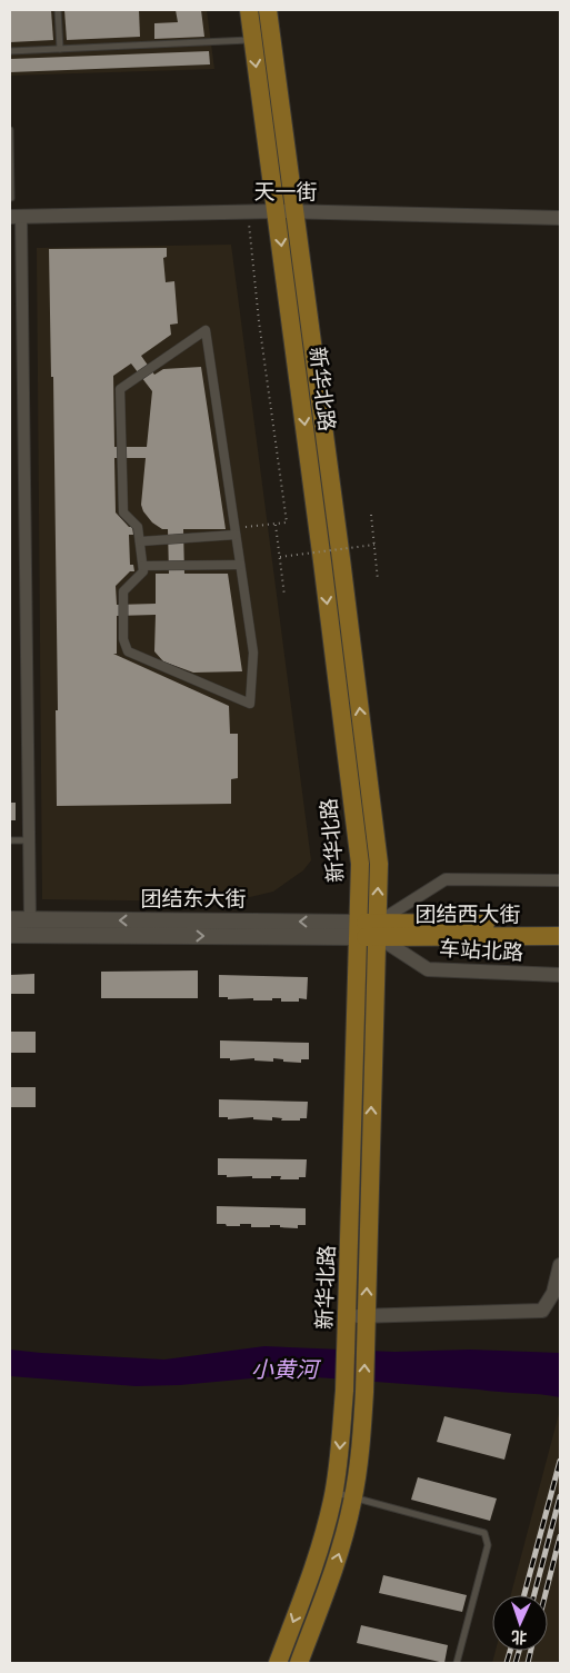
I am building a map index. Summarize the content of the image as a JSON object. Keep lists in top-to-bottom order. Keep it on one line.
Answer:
{"streets":{"main road":["新华北路","团结东大街","团结西大街"],"street":["天一街","车站北路"]},"crossings":[["天一街","新华北路"],["新华北路","团结东大街"],["新华北路","团结西大街"],["新华北路","车站北路"],["团结东大街","团结西大街"],["团结东大街","车站北路"],["团结西大街","车站北路"]],"water":["小黄河"],"north":"bottom"}
